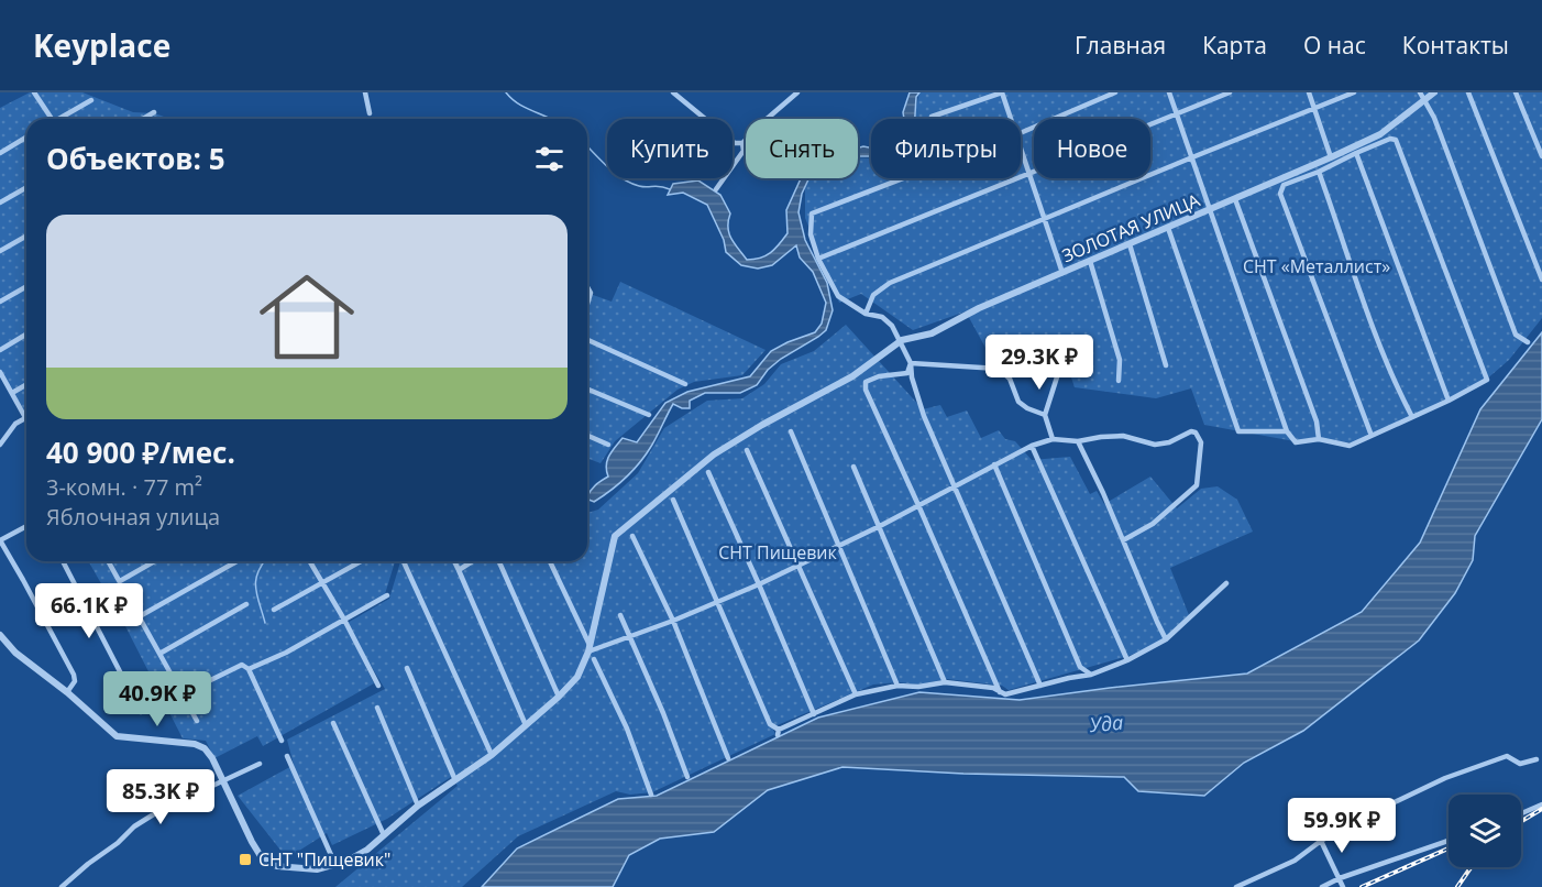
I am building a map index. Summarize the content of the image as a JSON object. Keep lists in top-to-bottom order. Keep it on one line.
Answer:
{"streets":{"street":["ЗОЛОТАЯ УЛИЦА"]},"water":["Уда"],"parks":["СНТ «Металлист»","СНТ Пищевик"],"places":{"transit":["СНТ \"Пищевик\""]},"page":{"header":"Keyplace","nav":["Главная","Карта","О нас","Контакты"],"chip":["Купить","Снять","Фильтры","Новое"],"heading":"Объектов: 5","list":[{"name":"40 900 ₽/мес.","note":"3-комн. · 77 m² · Яблочная улица"}],"price":["29.3K ₽","66.1K ₽","40.9K ₽","85.3K ₽","59.9K ₽"]}}
